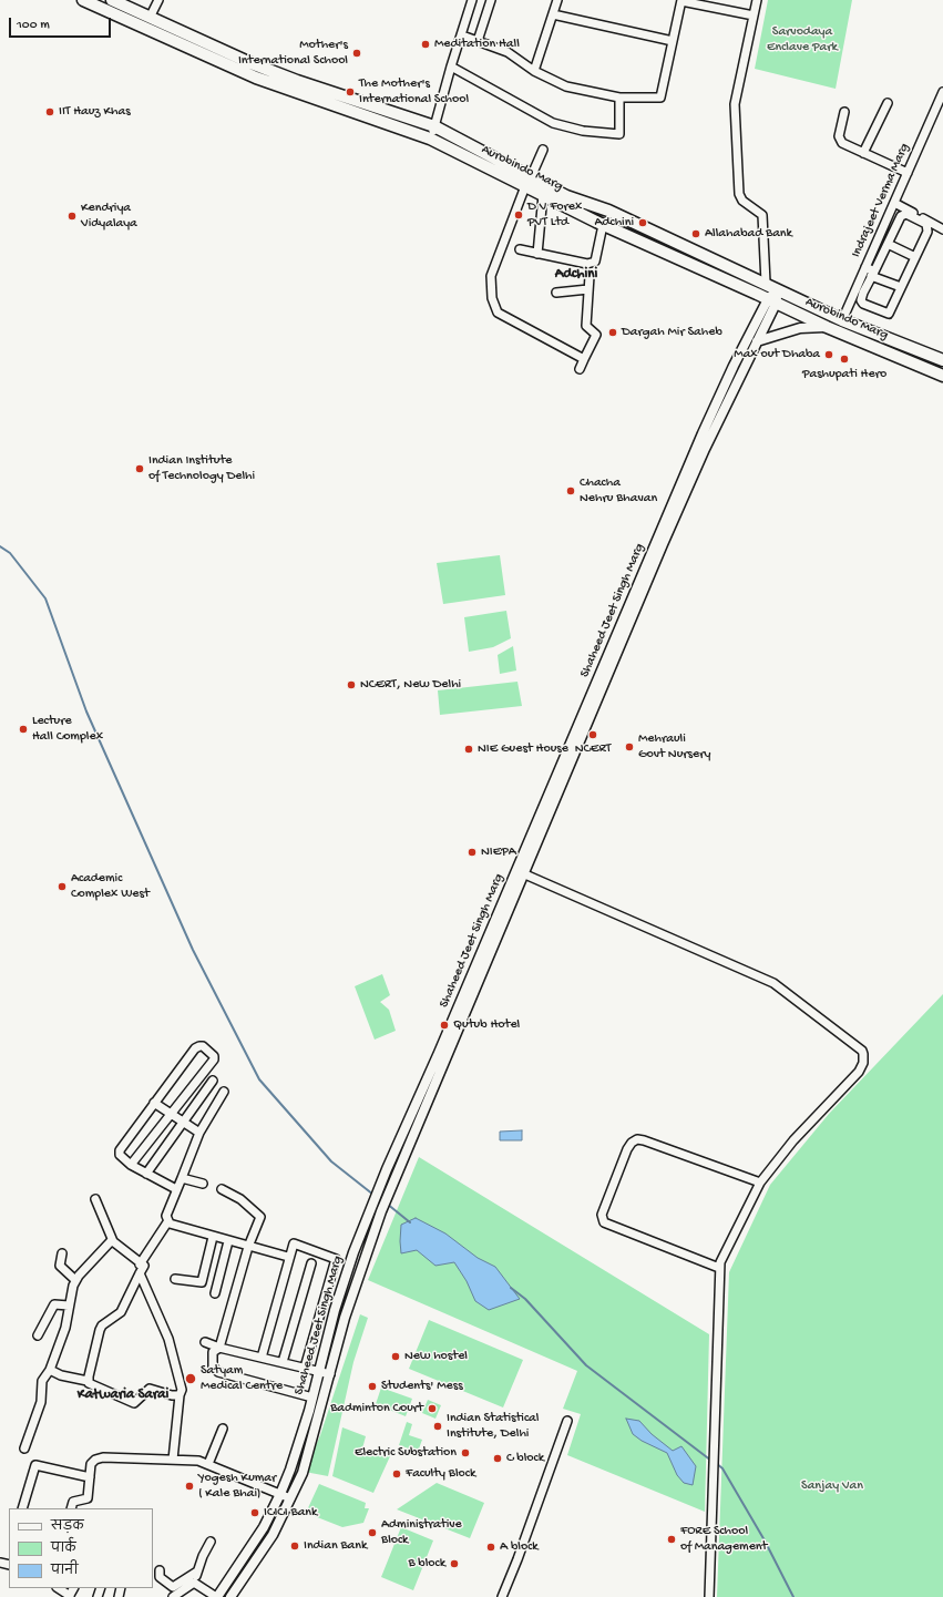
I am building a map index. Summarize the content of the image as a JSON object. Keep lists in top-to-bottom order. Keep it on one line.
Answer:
{"streets":{"highway":["Aurobindo Marg"],"main road":["Shaheed Jeet Singh Marg"],"street":["Indrajeet Verma Marg"]},"crossings":[["Aurobindo Marg","Indrajeet Verma Marg"],["Aurobindo Marg","Shaheed Jeet Singh Marg"]],"districts":["Adchini","Katwaria Sarai"],"parks":["Sarvodaya Enclave Park","Sanjay Van"],"places":["Meditation Hall","Mother's International School","The Mother's International School","IIT Hauz Khas","D V Forex PVT Ltd","Kendriya Vidyalaya","Adchini","Allahabad Bank","Dargah Mir Saheb","Max out Dhaba","Pashupati Hero","Indian Institute of Technology Delhi","Chacha Nehru Bhavan","NCERT, New Delhi","Lecture Hall Complex","NCERT","Mehrauli Govt Nursery","NIE Guest House","NIEPA","Academic Complex West","Qutub Hotel","New hostel","Satyam Medical Centre","Students' Mess","Badminton Court","Indian Statistical Institute, Delhi","Electric Substation","C block","Faculty Block","Yogesh Kumar ( Kale Bhai)","ICICI Bank","Administrative Block","FORE School of Management","Indian Bank","A block","B block"],"legend":["सड़क","पार्क","पानी"],"scale_bar":"100 m"}
